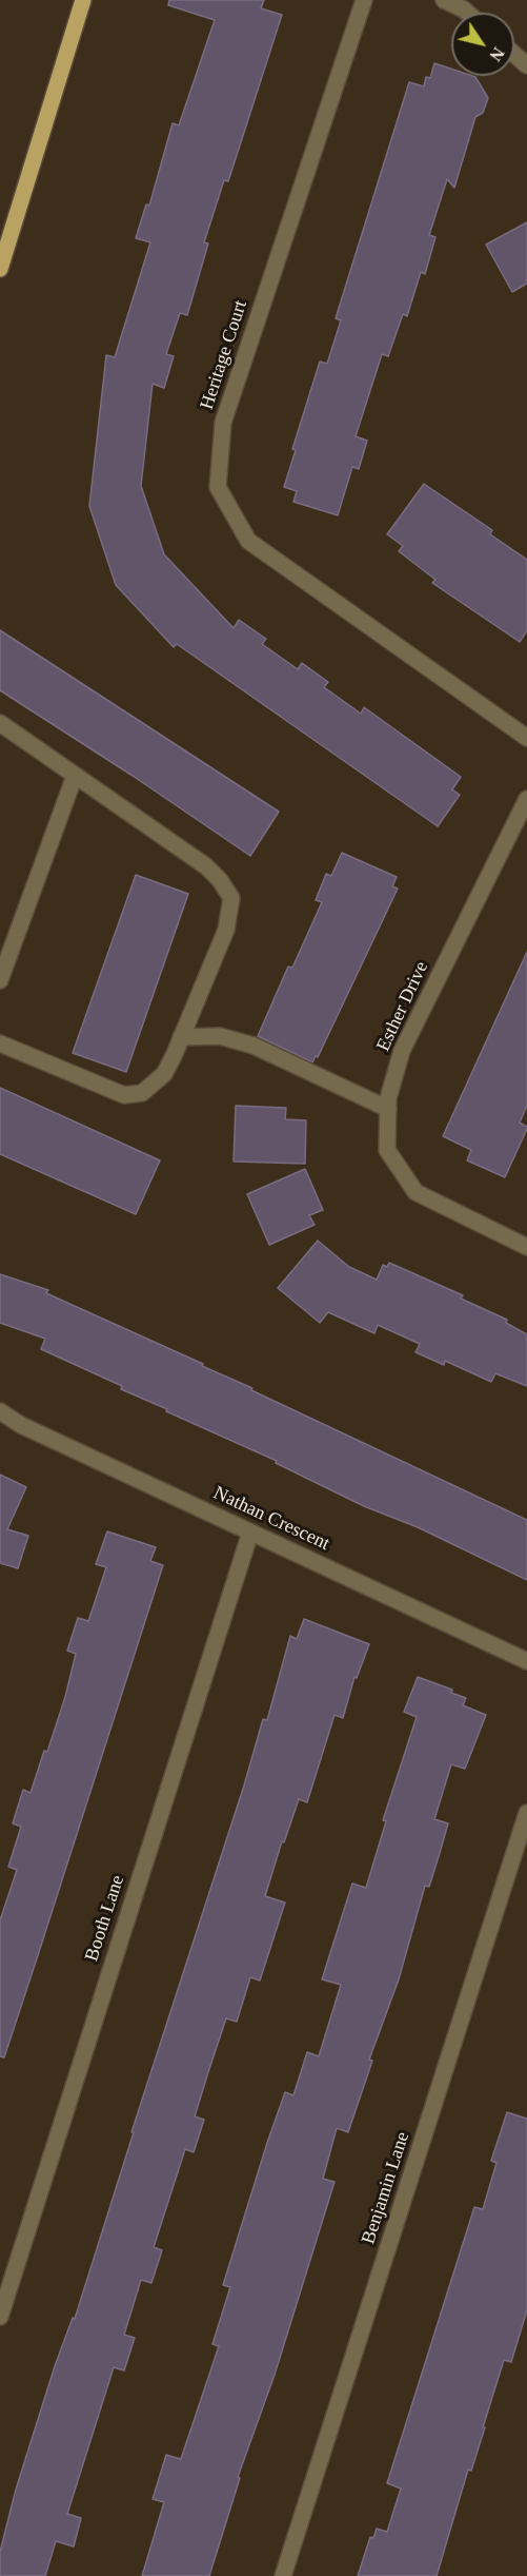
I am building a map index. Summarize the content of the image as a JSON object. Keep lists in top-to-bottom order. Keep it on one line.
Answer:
{"streets":{"street":["Heritage Court","Esther Drive","Nathan Crescent","Booth Lane","Benjamin Lane"]},"crossings":[["Nathan Crescent","Booth Lane"]],"north":"bottom right"}
